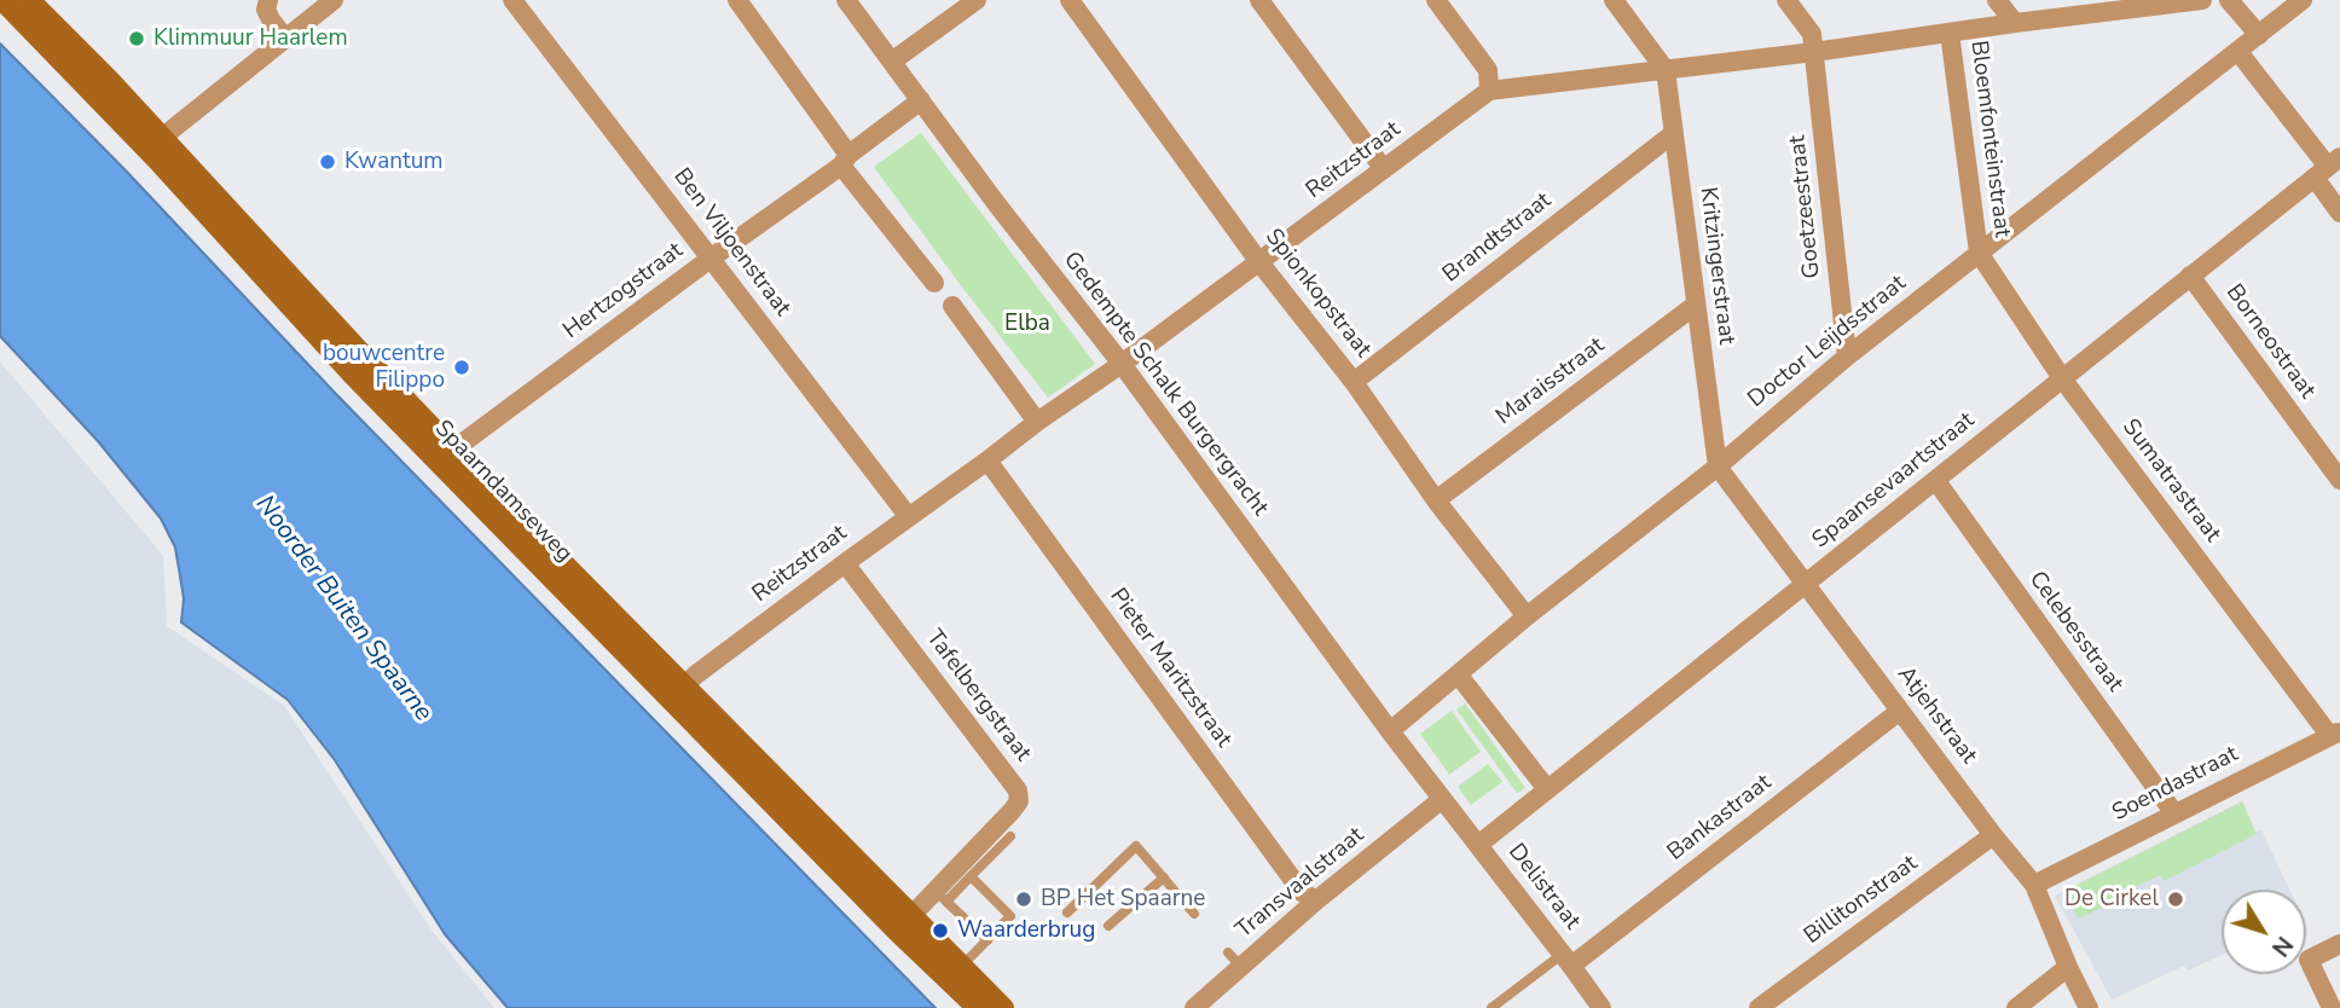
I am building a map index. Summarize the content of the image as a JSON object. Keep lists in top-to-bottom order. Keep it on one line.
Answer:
{"streets":{"main road":["Spaarndamseweg"],"street":["Bloemfonteinstraat","Reitzstraat","Goetzeestraat","Brandtstraat","Ben Viljoenstraat","Kritzingerstraat","Hertzogstraat","Spionkopstraat","Doctor Leijdsstraat","Borneostraat","Maraisstraat","Gedempte Schalk Burgergracht","Spaansevaartstraat","Sumatrastraat","Celebesstraat","Pieter Maritzstraat","Tafelbergstraat","Atjehstraat","Soendastraat","Bankastraat","Transvaalstraat","Delistraat","Billitonstraat"]},"crossings":[["Bloemfonteinstraat","Reitzstraat"],["Bloemfonteinstraat","Doctor Leijdsstraat"],["Bloemfonteinstraat","Sumatrastraat"],["Reitzstraat","Goetzeestraat"],["Reitzstraat","Ben Viljoenstraat"],["Reitzstraat","Kritzingerstraat"],["Reitzstraat","Spionkopstraat"],["Reitzstraat","Gedempte Schalk Burgergracht"],["Reitzstraat","Spaarndamseweg"],["Reitzstraat","Pieter Maritzstraat"],["Reitzstraat","Tafelbergstraat"],["Goetzeestraat","Doctor Leijdsstraat"],["Brandtstraat","Kritzingerstraat"],["Brandtstraat","Spionkopstraat"],["Ben Viljoenstraat","Hertzogstraat"],["Kritzingerstraat","Doctor Leijdsstraat"],["Kritzingerstraat","Maraisstraat"],["Kritzingerstraat","Atjehstraat"],["Hertzogstraat","Gedempte Schalk Burgergracht"],["Hertzogstraat","Spaarndamseweg"],["Spionkopstraat","Doctor Leijdsstraat"],["Spionkopstraat","Maraisstraat"],["Doctor Leijdsstraat","Gedempte Schalk Burgergracht"],["Doctor Leijdsstraat","Sumatrastraat"],["Doctor Leijdsstraat","Atjehstraat"],["Borneostraat","Spaansevaartstraat"],["Gedempte Schalk Burgergracht","Transvaalstraat"],["Gedempte Schalk Burgergracht","Delistraat"],["Spaansevaartstraat","Sumatrastraat"],["Spaansevaartstraat","Celebesstraat"],["Spaansevaartstraat","Atjehstraat"],["Spaansevaartstraat","Delistraat"],["Sumatrastraat","Soendastraat"],["Spaarndamseweg","Tafelbergstraat"],["Celebesstraat","Soendastraat"],["Pieter Maritzstraat","Transvaalstraat"],["Atjehstraat","Soendastraat"],["Atjehstraat","Bankastraat"],["Atjehstraat","Billitonstraat"],["Bankastraat","Delistraat"],["Transvaalstraat","Delistraat"]],"water":["Noorder Buiten Spaarne"],"parks":["Elba"],"places":["Klimmuur Haarlem","Kwantum","bouwcentre Filippo","BP Het Spaarne","De Cirkel","Waarderbrug"],"north":"bottom right"}
